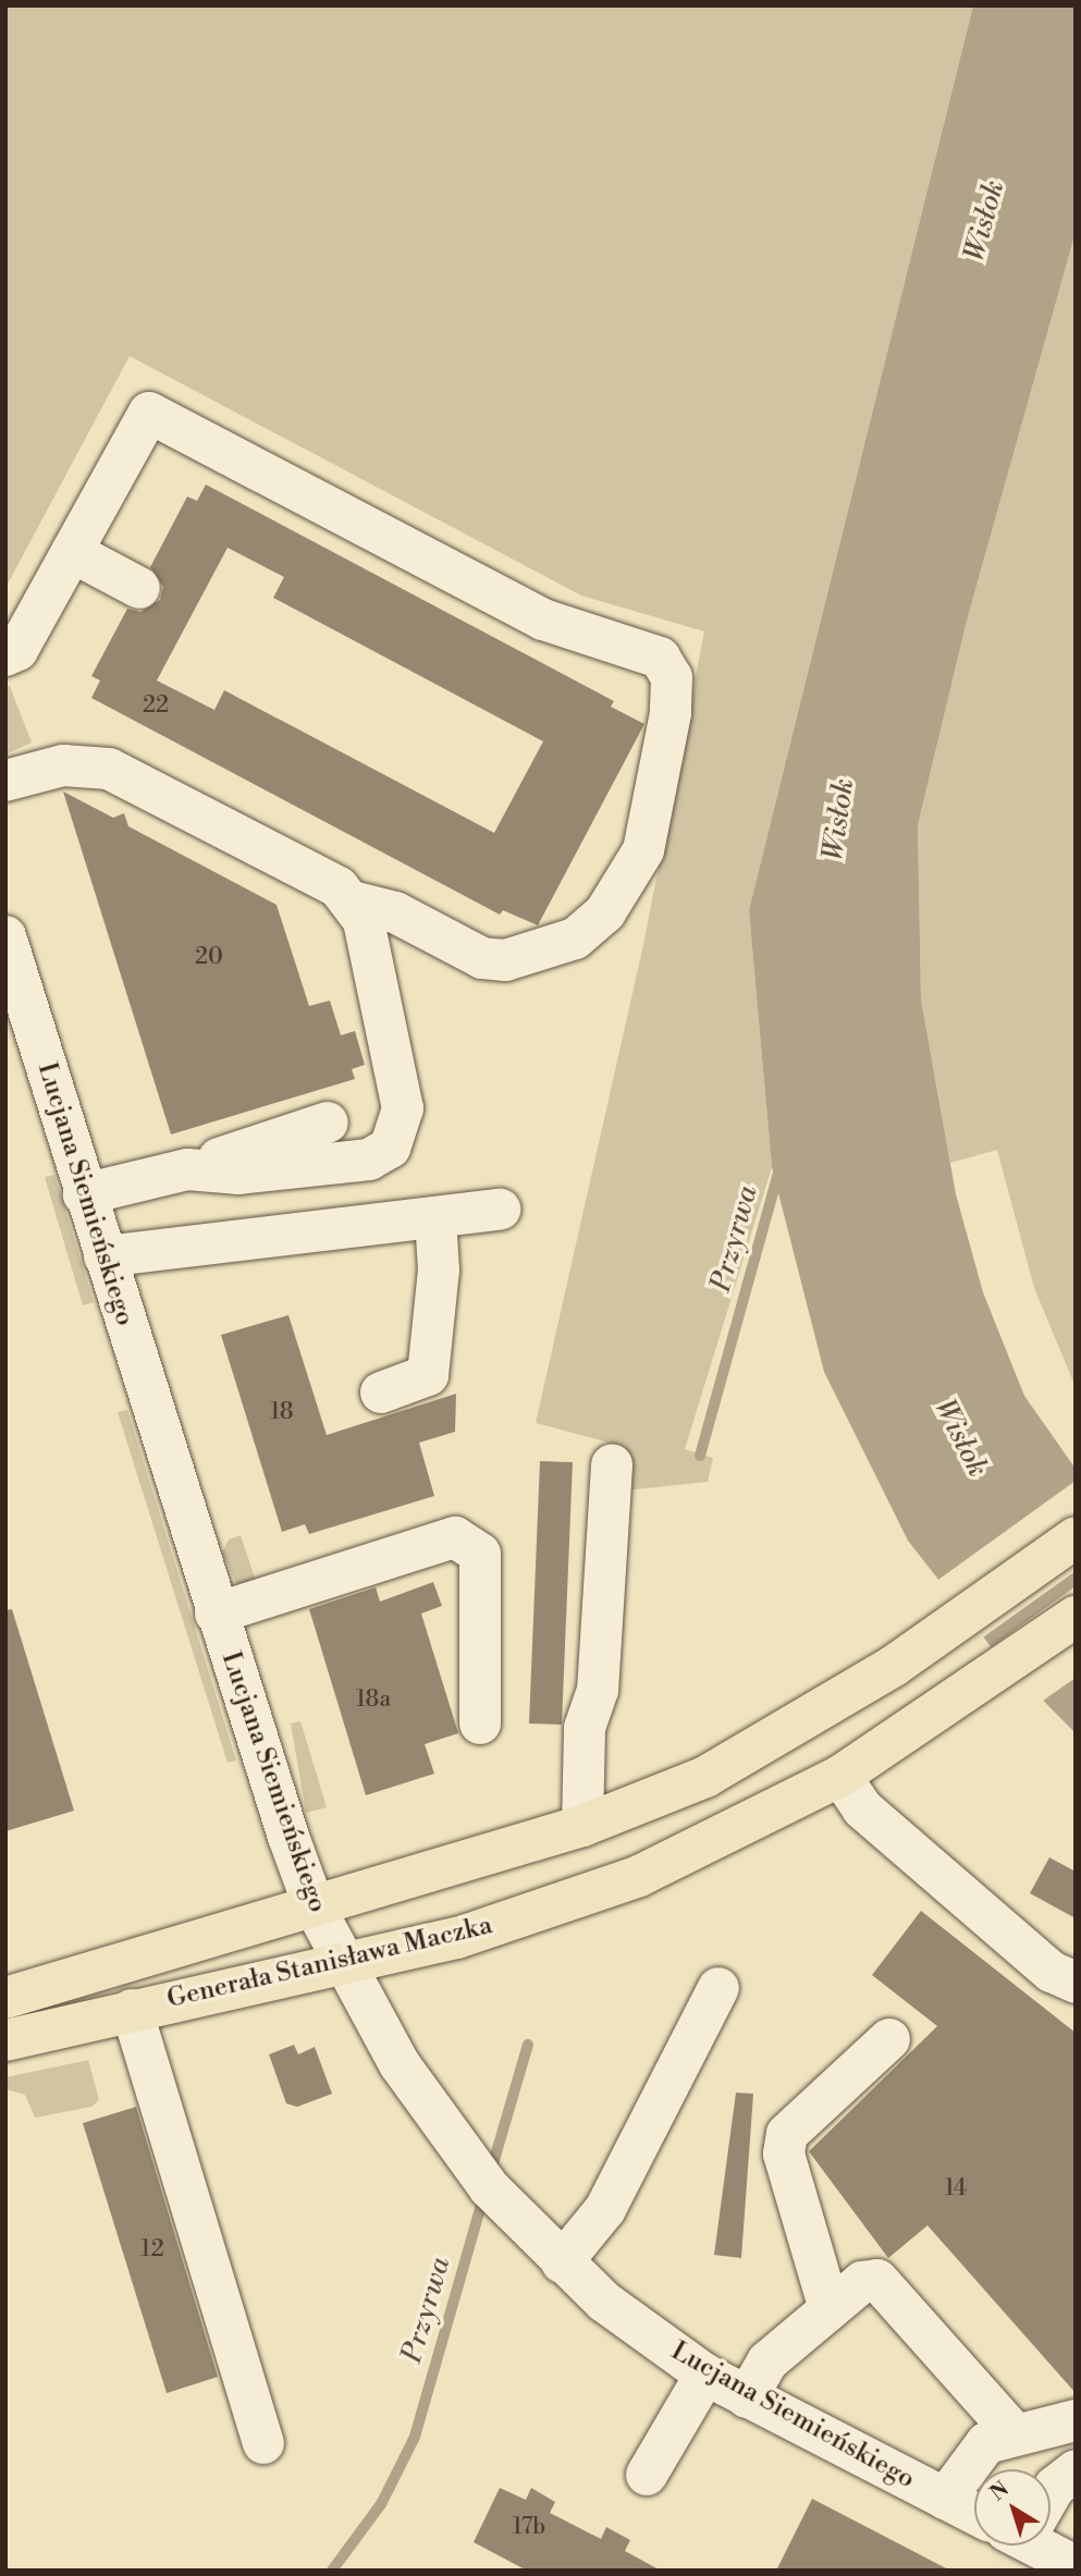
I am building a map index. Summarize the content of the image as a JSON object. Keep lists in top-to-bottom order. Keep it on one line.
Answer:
{"streets":{"main road":["Generała Stanisława Maczka"],"street":["Lucjana Siemieńskiego"]},"crossings":[["Lucjana Siemieńskiego","Generała Stanisława Maczka"]],"water":["Wisłok","Przyrwa"],"house_numbers":["22","20","18","18a","14","12","17b"],"north":"top left"}
